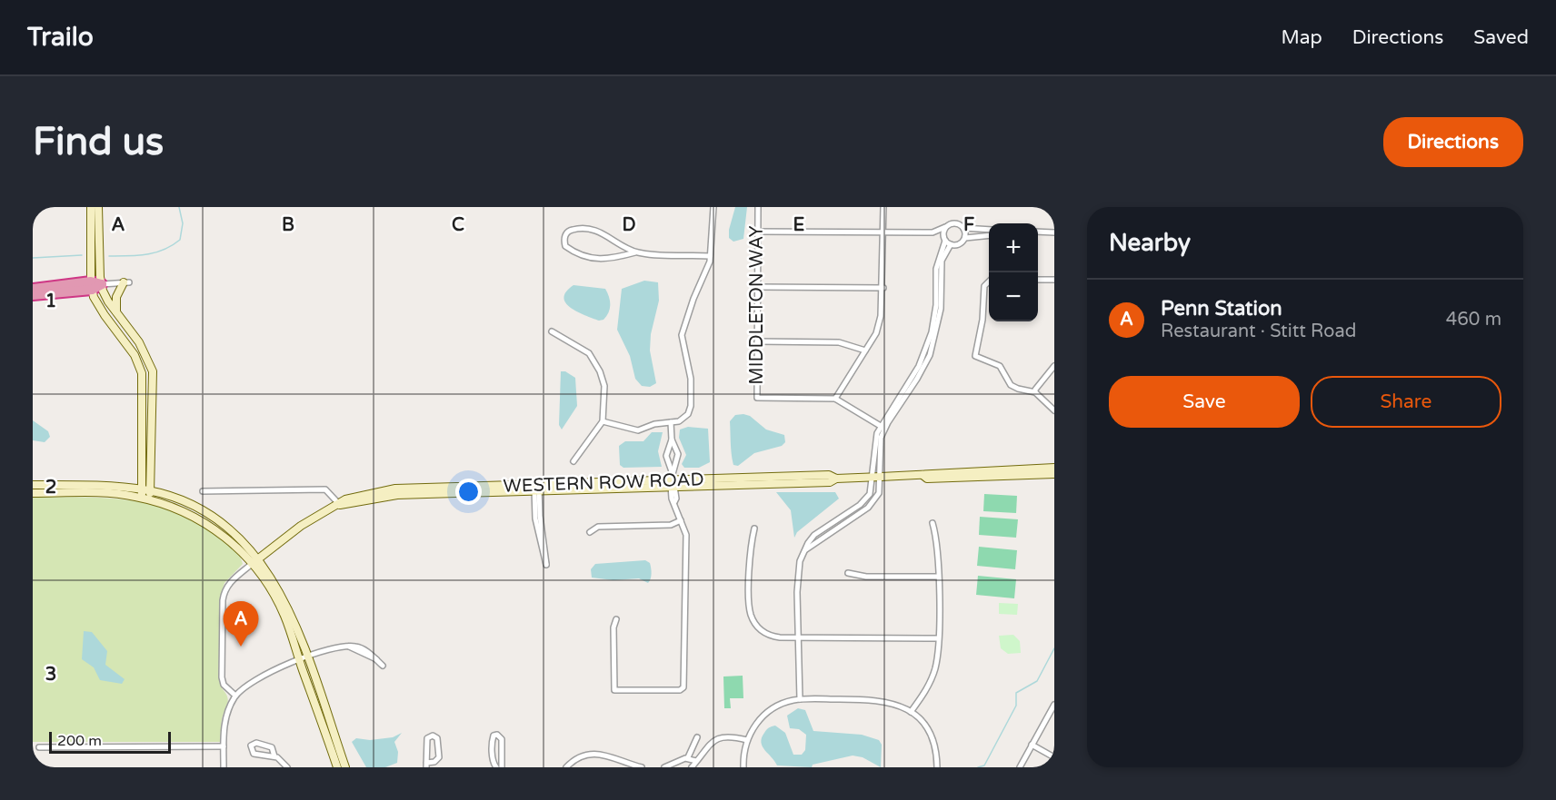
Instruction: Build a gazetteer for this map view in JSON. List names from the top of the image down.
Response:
{
  "streets": {
    "main road": ["WESTERN ROW ROAD"],
    "street": ["MIDDLETON WAY"]
  },
  "scale_bar": "200 m",
  "page": {
    "header": "Trailo",
    "nav": ["Map", "Directions", "Saved"],
    "buttons": [
      "Directions",
      ["Save", "Share"]
    ],
    "title": "Find us",
    "heading": "Nearby",
    "map_buttons": ["+", "−"],
    "list": [
      {
        "mark": "A",
        "name": "Penn Station",
        "note": "Restaurant · Stitt Road",
        "value": "460 m"
      }
    ],
    "pins": "A",
    "scale": "200 m"
  },
  "grid": {
    "columns": [
      "A",
      "B",
      "C",
      "D",
      "E",
      "F"
    ],
    "rows": ["1", "2", "3"]
  }
}
